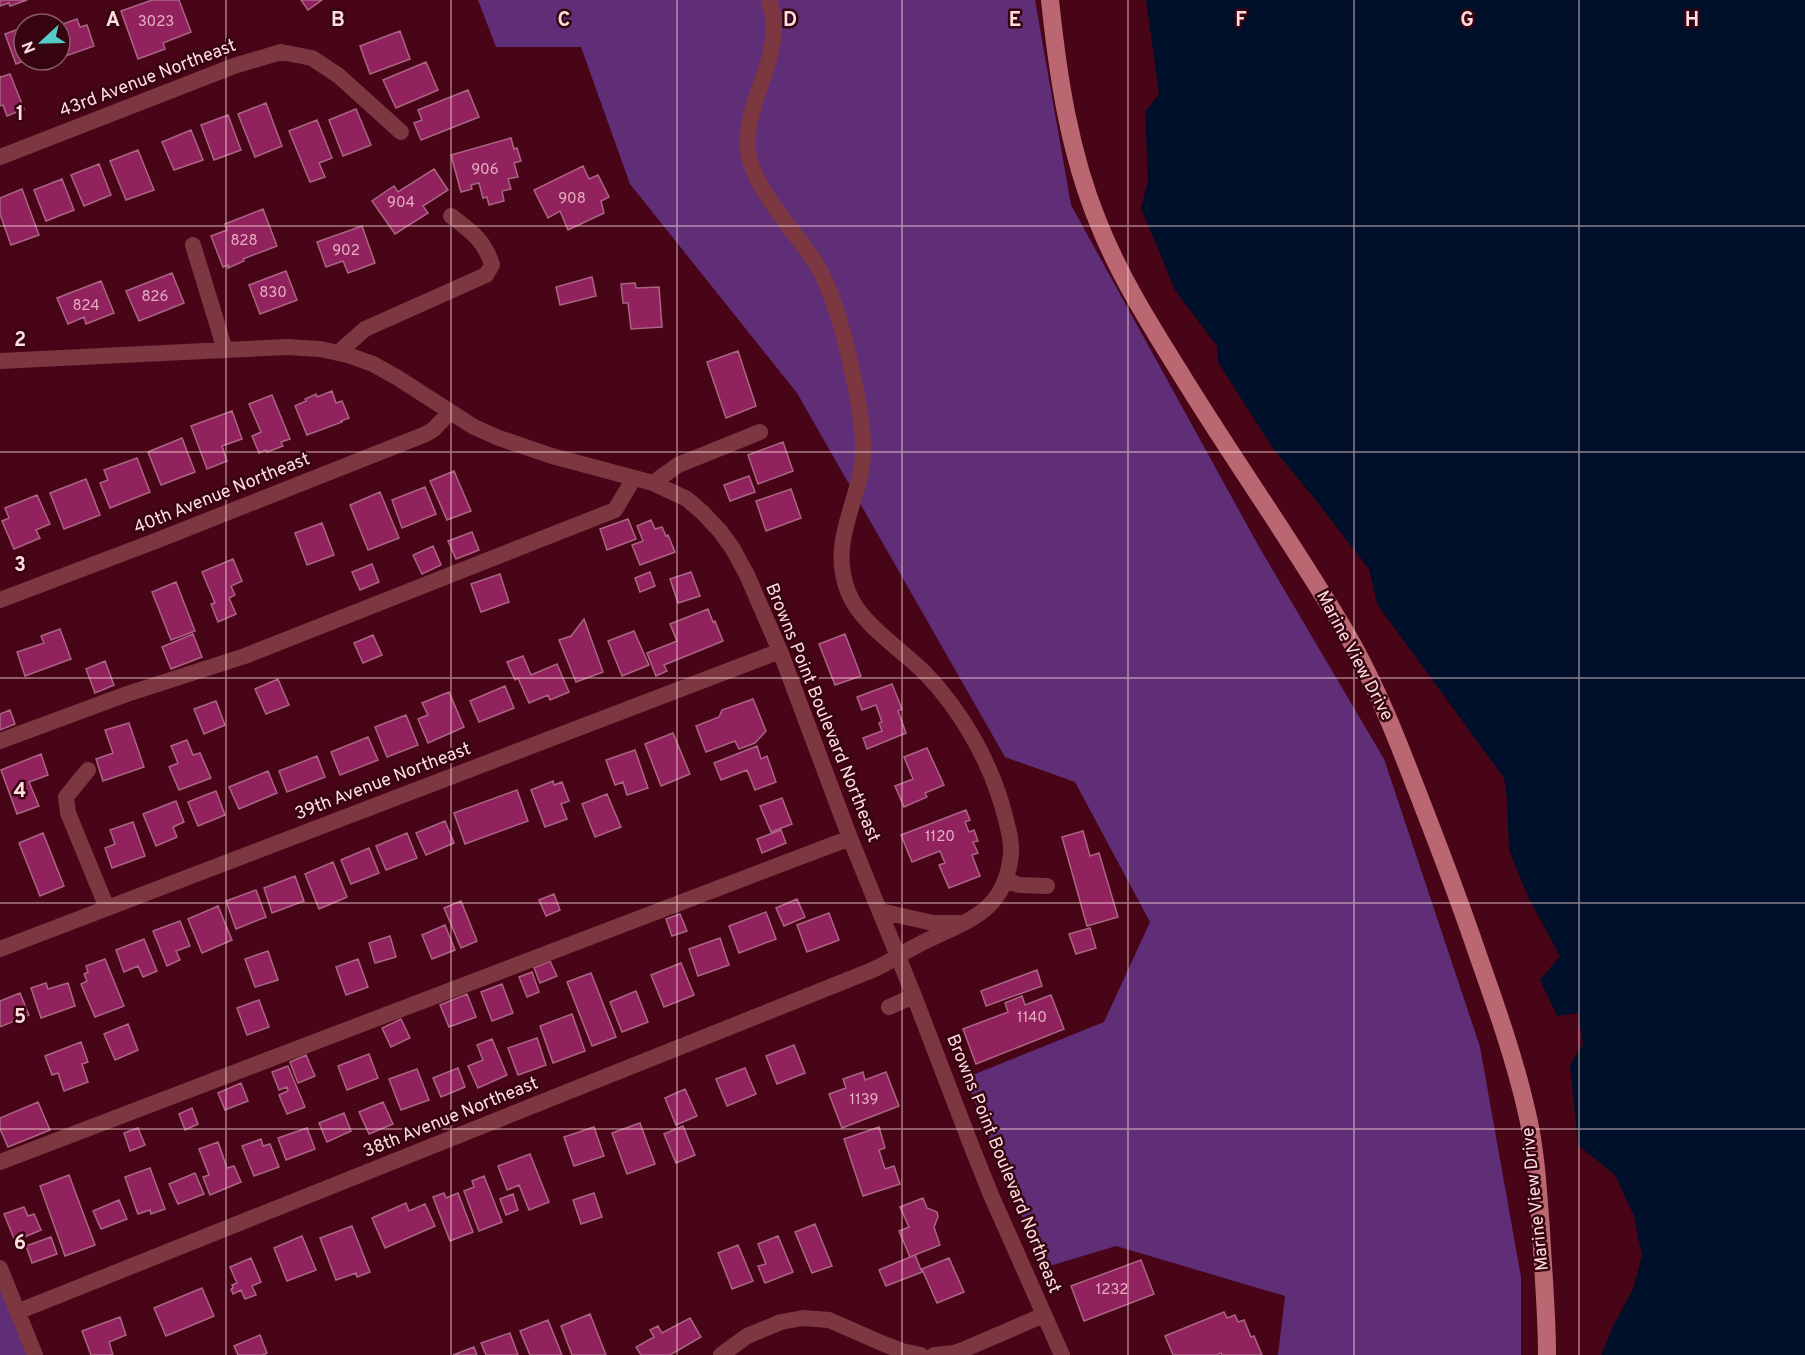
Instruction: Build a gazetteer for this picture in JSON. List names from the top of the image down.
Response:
{
  "streets": {
    "main road": ["Marine View Drive"],
    "street": [
      "43rd Avenue Northeast",
      "40th Avenue Northeast",
      "Browns Point Boulevard Northeast",
      "39th Avenue Northeast",
      "38th Avenue Northeast"
    ]
  },
  "crossings": [
    ["40th Avenue Northeast", "Browns Point Boulevard Northeast"],
    ["Browns Point Boulevard Northeast", "39th Avenue Northeast"],
    ["Browns Point Boulevard Northeast", "38th Avenue Northeast"]
  ],
  "house_numbers": [
    "3023",
    "906",
    "908",
    "904",
    "828",
    "902",
    "830",
    "826",
    "824",
    "1120",
    "1140",
    "1139",
    "1232"
  ],
  "north": "left",
  "grid": {
    "columns": [
      "A",
      "B",
      "C",
      "D",
      "E",
      "F",
      "G",
      "H"
    ],
    "rows": [
      "1",
      "2",
      "3",
      "4",
      "5",
      "6"
    ]
  }
}
